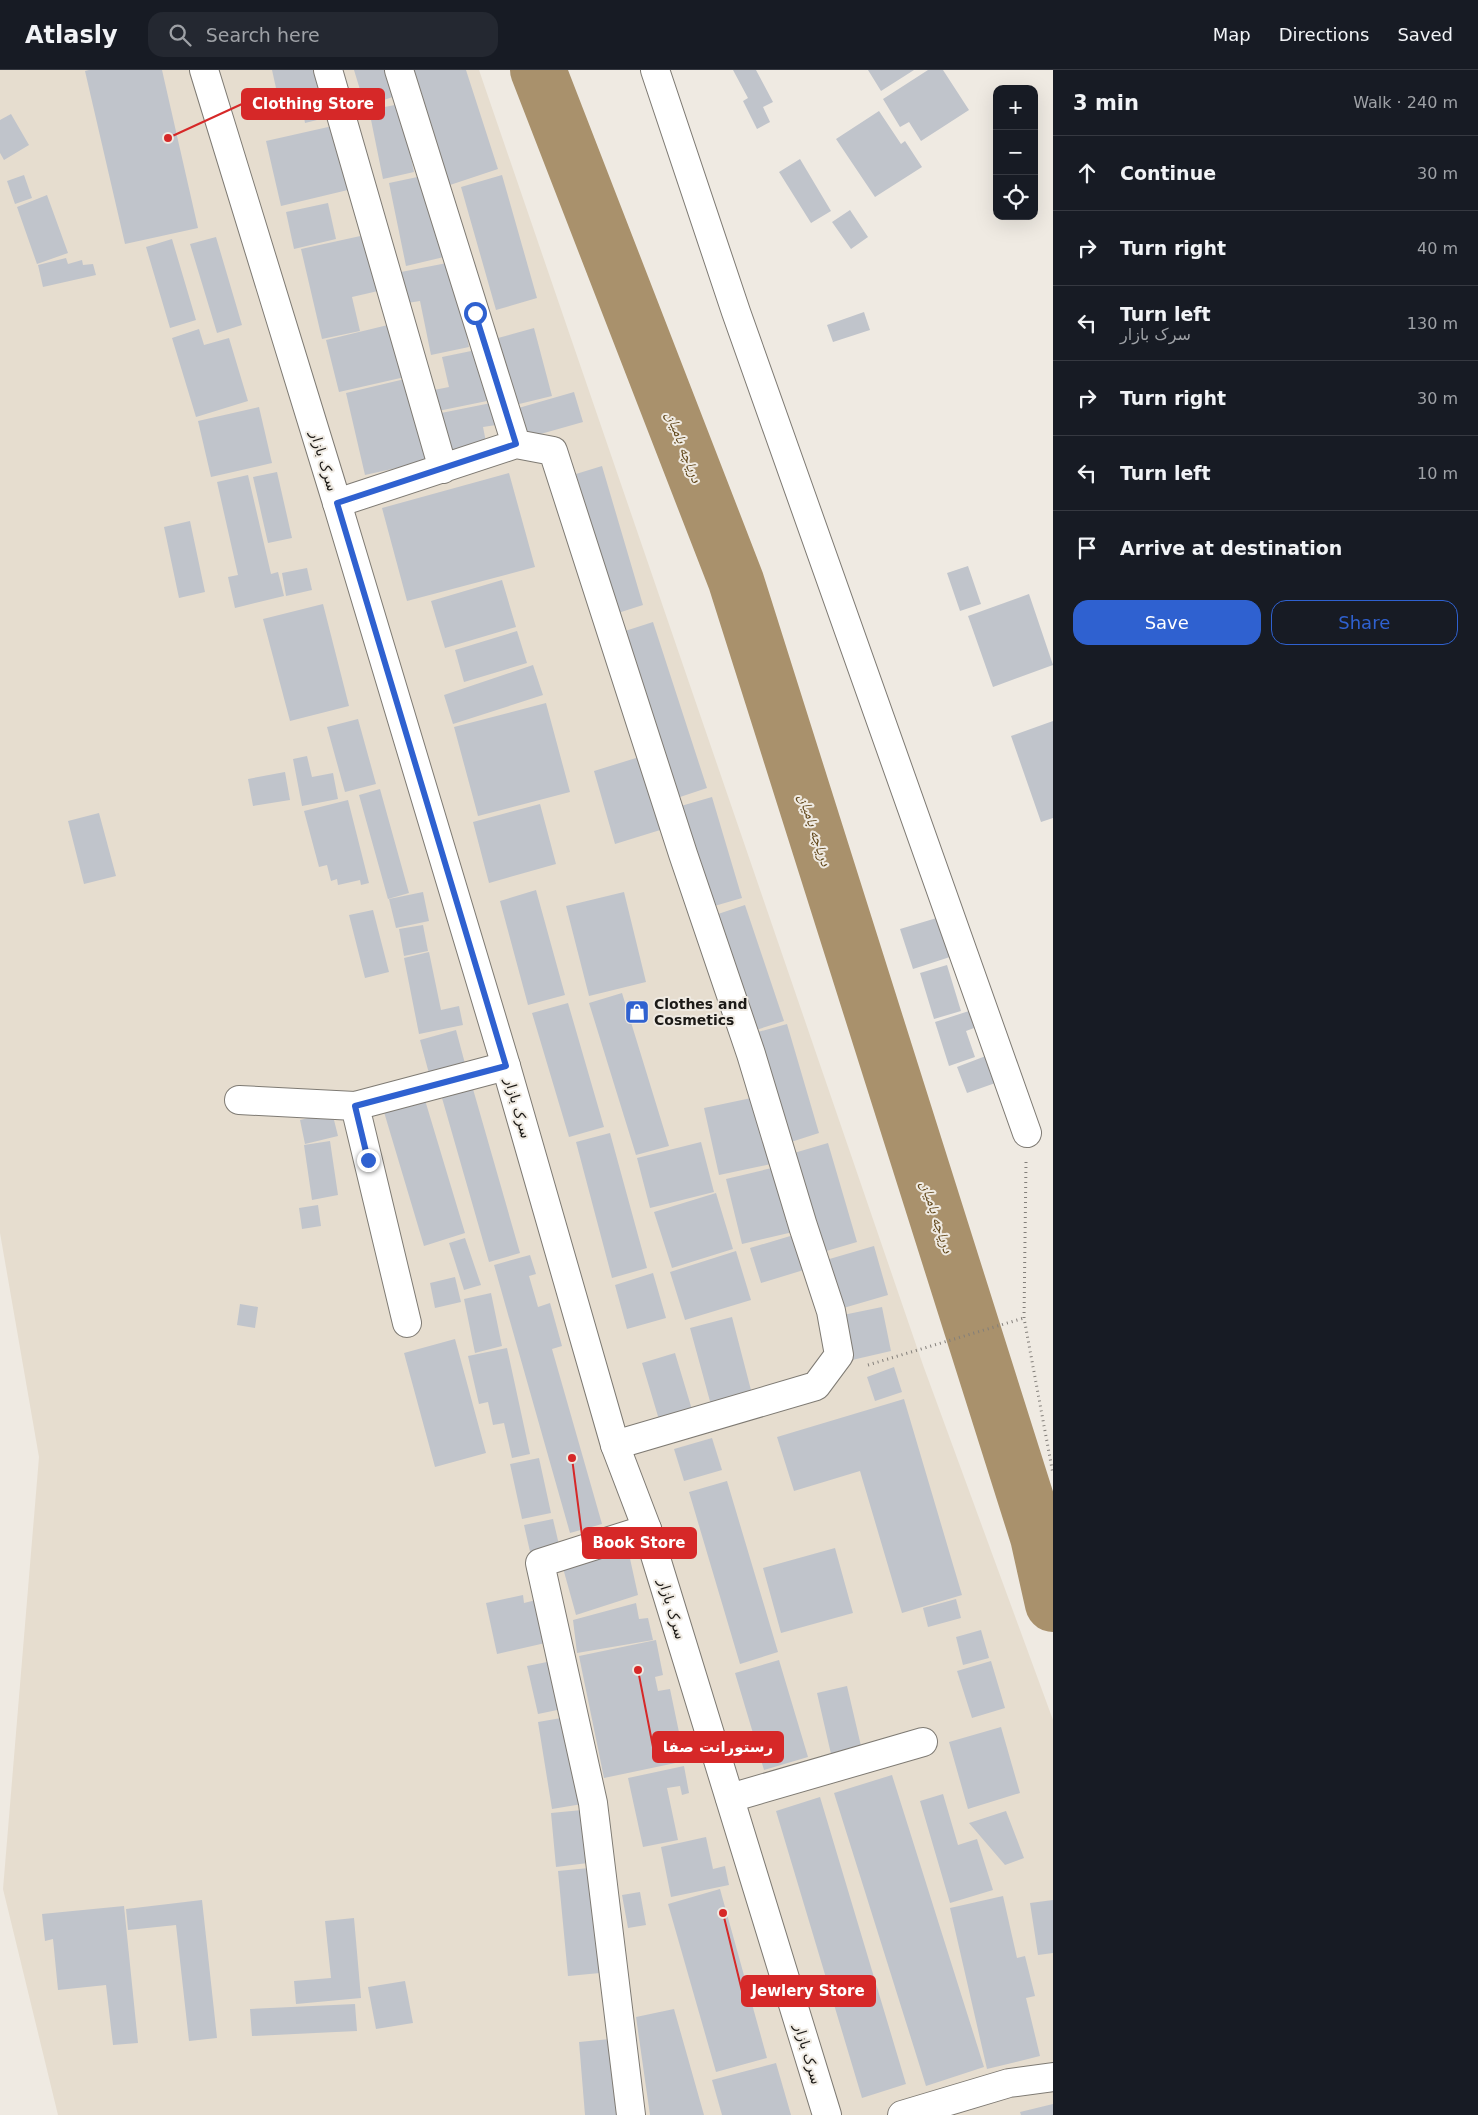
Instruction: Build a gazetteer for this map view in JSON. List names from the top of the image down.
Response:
{
  "streets": {
    "street": ["سرک بازار"]
  },
  "water": ["دریاچه بامیان"],
  "places": {
    "other": [
      "Clothing Store",
      "Book Store",
      "رستورانت صفا",
      "Jewlery Store"
    ],
    "shop": ["Clothes and Cosmetics"]
  },
  "page": {
    "header": "Atlasly",
    "search": "Search here",
    "nav": ["Map", "Directions", "Saved"],
    "heading": ["3 min", "Walk · 240 m"],
    "map_buttons": ["+", "−"],
    "list": [
      ["Continue", "30 m"],
      ["Turn right", "40 m"],
      ["Turn left", "سرک بازار", "130 m"],
      ["Turn right", "30 m"],
      ["Turn left", "10 m"],
      "Arrive at destination"
    ],
    "buttons": ["Save", "Share"]
  }
}
